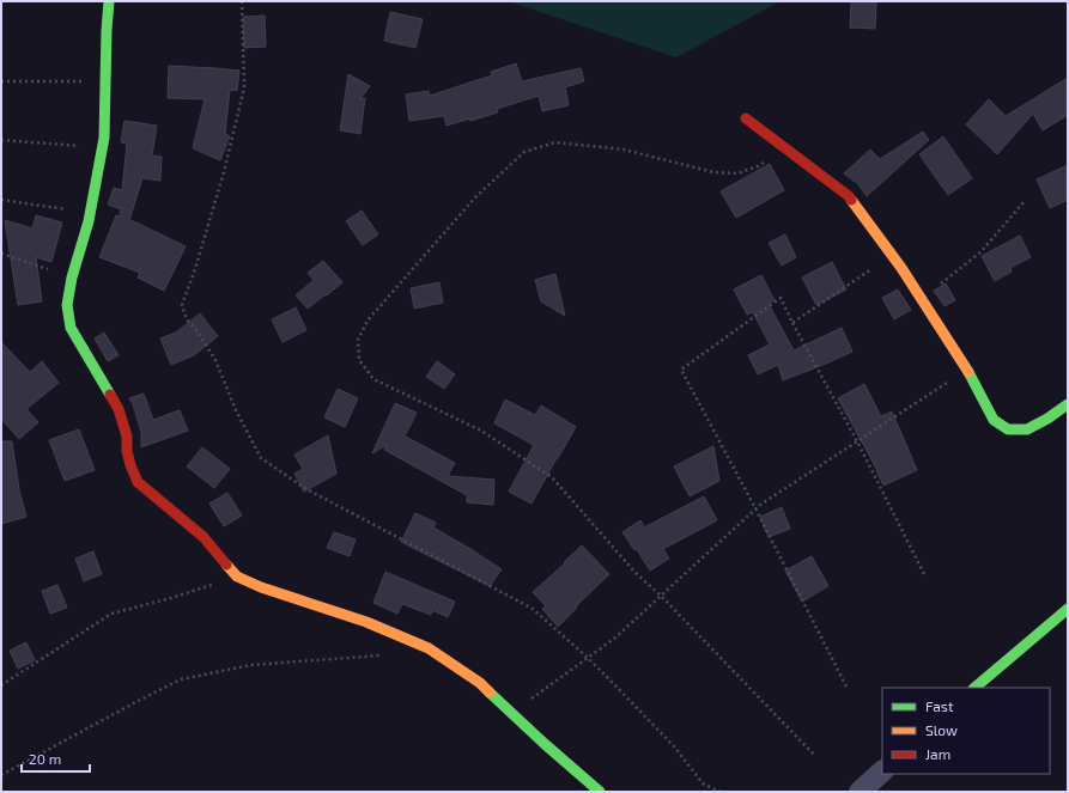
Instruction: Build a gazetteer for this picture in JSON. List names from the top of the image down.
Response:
{
  "legend": ["Fast", "Slow", "Jam"],
  "scale_bar": "20 m"
}
